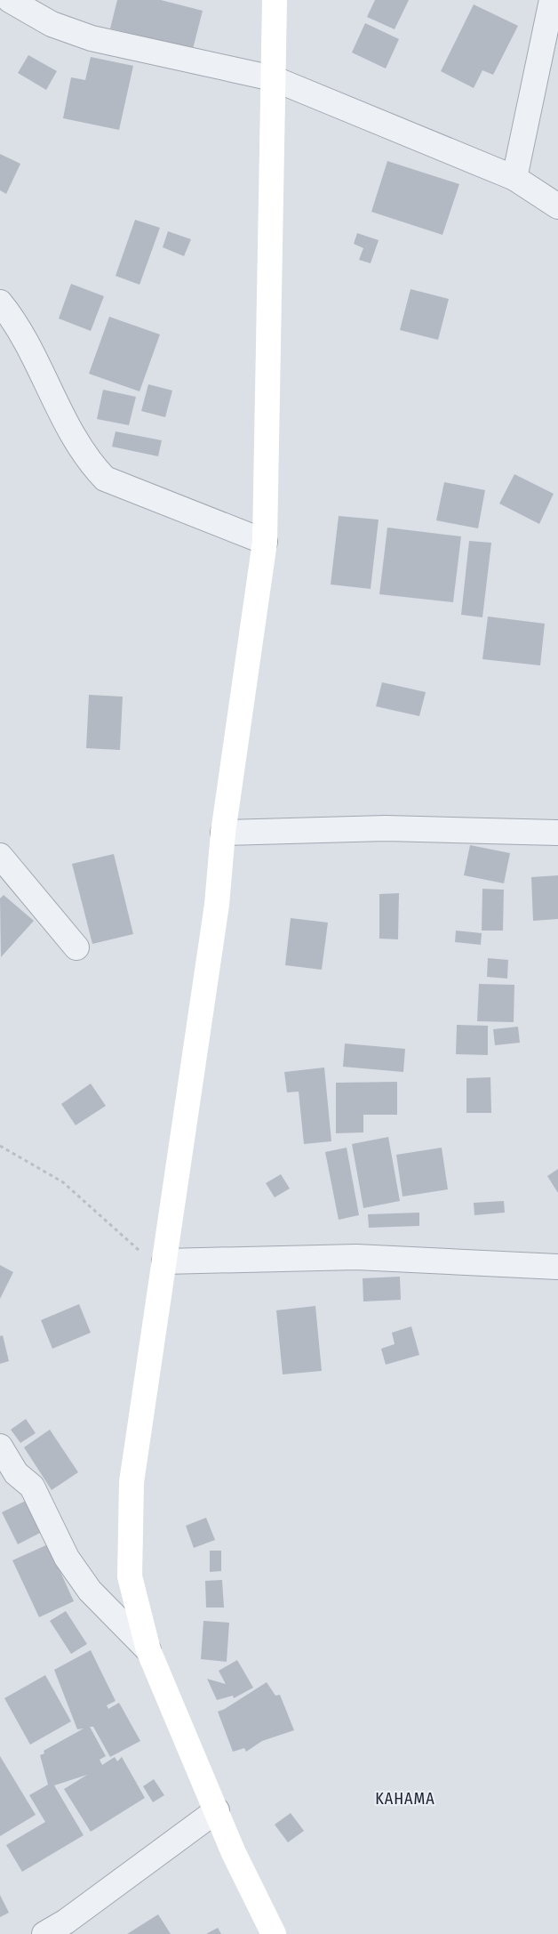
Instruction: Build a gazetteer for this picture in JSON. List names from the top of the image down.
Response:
{
  "districts": ["KAHAMA"]
}
